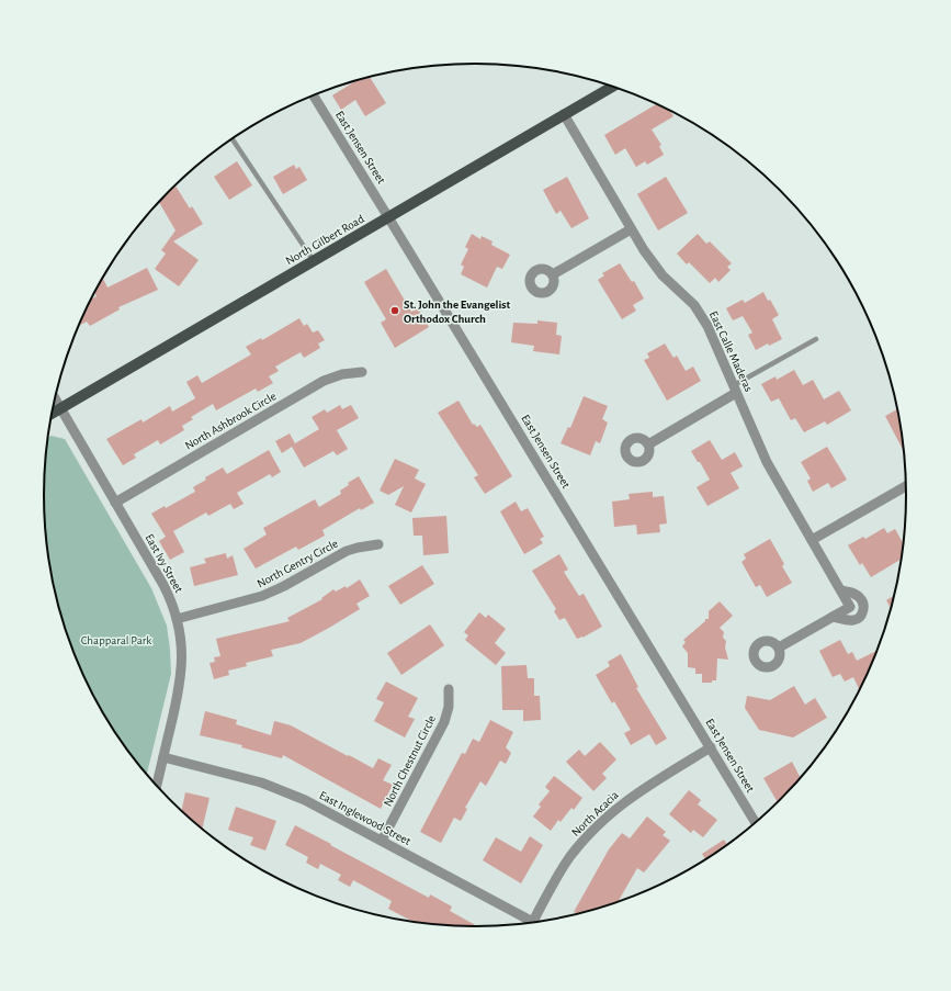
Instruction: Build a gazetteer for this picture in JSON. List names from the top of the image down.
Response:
{
  "streets": {
    "main road": ["North Gilbert Road"],
    "street": [
      "East Jensen Street",
      "East Calle Maderas",
      "North Ashbrook Circle",
      "East Ivy Street",
      "North Gentry Circle",
      "North Chestnut Circle",
      "North Acacia",
      "East Inglewood Street"
    ]
  },
  "crossings": [
    ["East Jensen Street", "North Gilbert Road"],
    ["East Jensen Street", "North Acacia"],
    ["North Gilbert Road", "East Calle Maderas"],
    ["North Gilbert Road", "East Ivy Street"],
    ["North Ashbrook Circle", "East Ivy Street"],
    ["East Ivy Street", "North Gentry Circle"],
    ["East Ivy Street", "East Inglewood Street"],
    ["North Chestnut Circle", "East Inglewood Street"]
  ],
  "parks": ["Chapparal Park"],
  "places": ["St. John the Evangelist Orthodox Church"]
}
